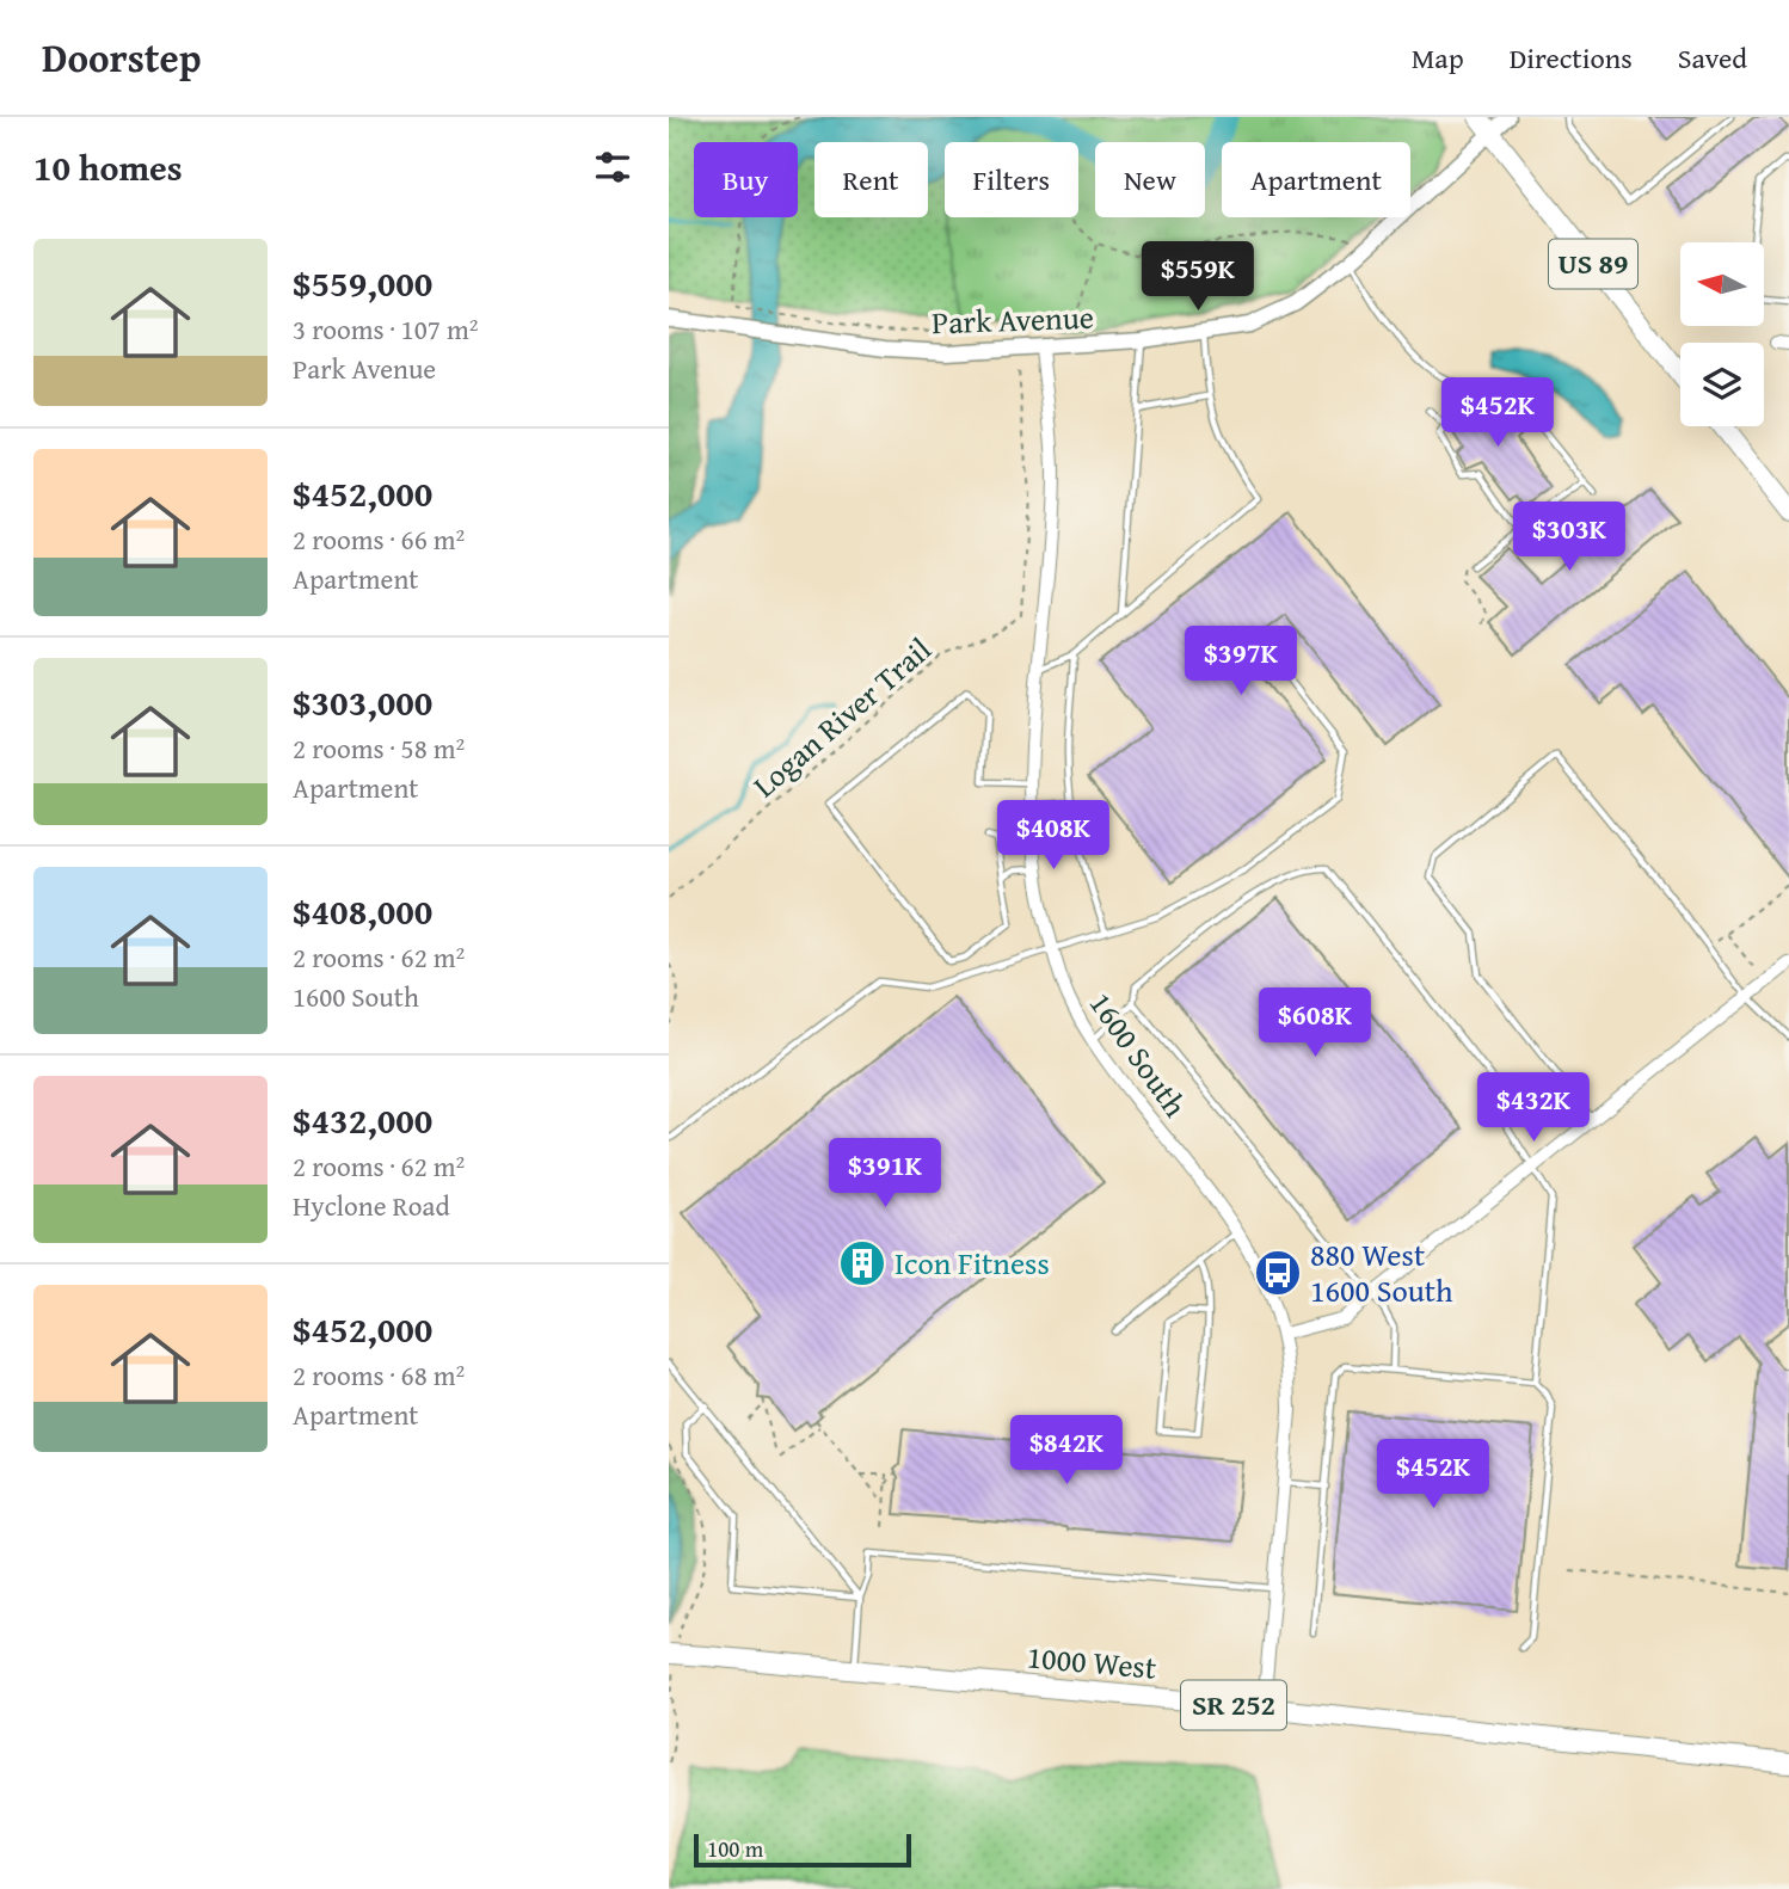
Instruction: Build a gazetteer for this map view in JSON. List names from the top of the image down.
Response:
{
  "streets": {
    "main road": ["US 89", "1000 West", "SR 252"],
    "street": ["Park Avenue", "1600 South"],
    "path": ["Logan River Trail"]
  },
  "crossings": [
    ["US 89", "Park Avenue"],
    ["Park Avenue", "1600 South"],
    ["1600 South", "1000 West"]
  ],
  "places": {
    "building": ["Icon Fitness"],
    "bus stop": ["880 West 1600 South"]
  },
  "scale_bar": "100 m",
  "north": "left",
  "page": {
    "header": "Doorstep",
    "nav": ["Map", "Directions", "Saved"],
    "heading": "10 homes",
    "chip": [
      "Buy",
      "Rent",
      "Filters",
      "New",
      "Apartment"
    ],
    "list": [
      {
        "name": "$559,000",
        "note": "3 rooms · 107 m² · Park Avenue"
      },
      {
        "name": "$452,000",
        "note": "2 rooms · 66 m² · Apartment"
      },
      {
        "name": "$303,000",
        "note": "2 rooms · 58 m² · Apartment"
      },
      {
        "name": "$408,000",
        "note": "2 rooms · 62 m² · 1600 South"
      },
      {
        "name": "$432,000",
        "note": "2 rooms · 62 m² · Hyclone Road"
      },
      {
        "name": "$452,000",
        "note": "2 rooms · 68 m² · Apartment"
      }
    ],
    "price": [
      "$559K",
      "$452K",
      "$303K",
      "$397K",
      "$408K",
      "$608K",
      "$432K",
      "$391K",
      "$842K",
      "$452K"
    ],
    "scale": "100 m"
  }
}
